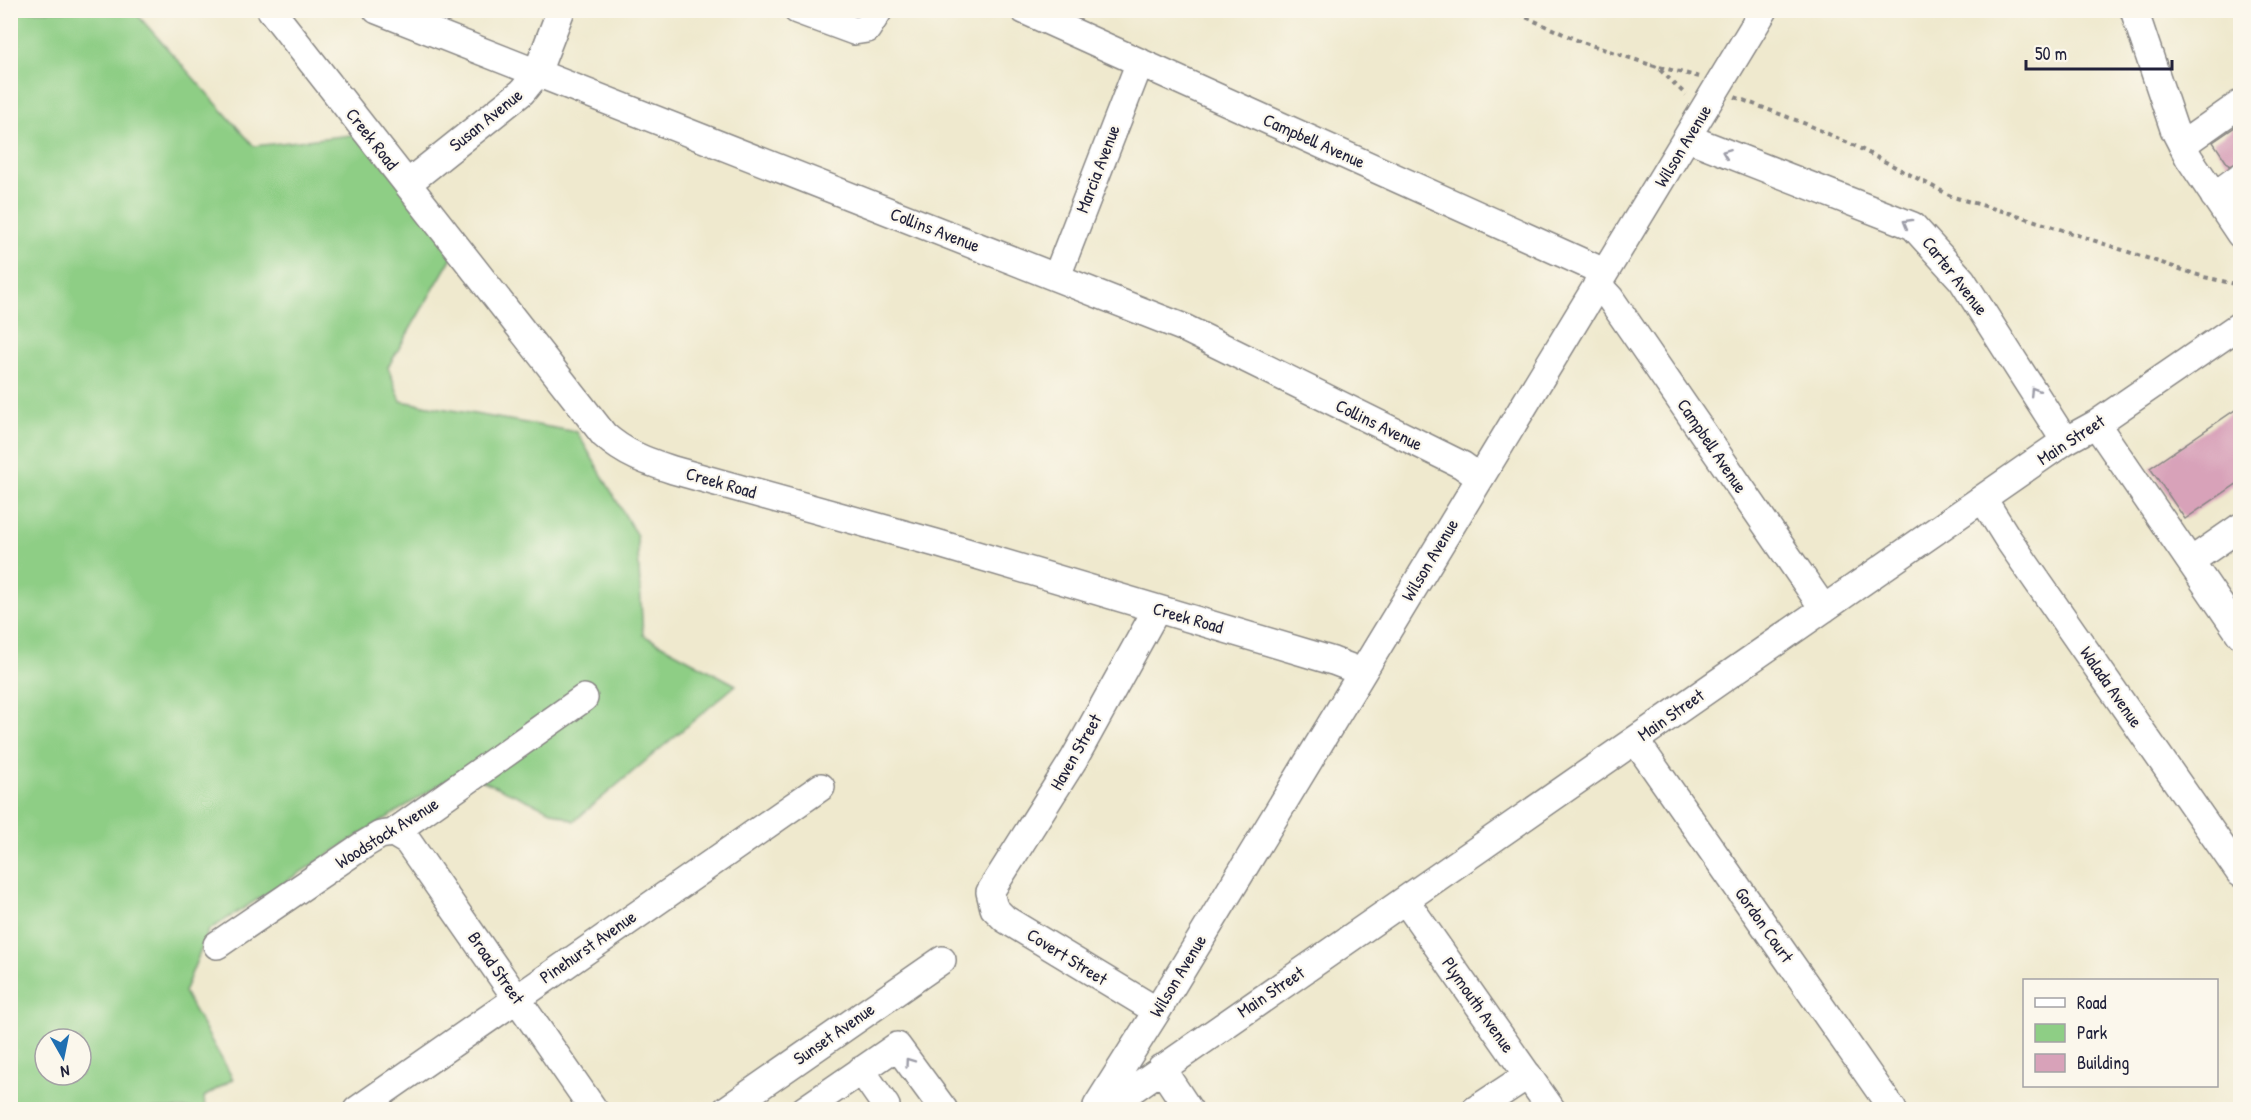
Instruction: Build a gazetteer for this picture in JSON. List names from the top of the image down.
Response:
{
  "streets": {
    "street": [
      "Susan Avenue",
      "Creek Road",
      "Campbell Avenue",
      "Wilson Avenue",
      "Marcia Avenue",
      "Collins Avenue",
      "Carter Avenue",
      "Main Street",
      "Walada Avenue",
      "Haven Street",
      "Woodstock Avenue",
      "Gordon Court",
      "Pinehurst Avenue",
      "Covert Street",
      "Broad Street",
      "Plymouth Avenue",
      "Sunset Avenue"
    ]
  },
  "crossings": [
    ["Susan Avenue", "Creek Road"],
    ["Susan Avenue", "Collins Avenue"],
    ["Creek Road", "Wilson Avenue"],
    ["Creek Road", "Haven Street"],
    ["Campbell Avenue", "Wilson Avenue"],
    ["Campbell Avenue", "Marcia Avenue"],
    ["Campbell Avenue", "Main Street"],
    ["Wilson Avenue", "Collins Avenue"],
    ["Wilson Avenue", "Carter Avenue"],
    ["Wilson Avenue", "Covert Street"],
    ["Marcia Avenue", "Collins Avenue"],
    ["Carter Avenue", "Main Street"],
    ["Main Street", "Walada Avenue"],
    ["Main Street", "Gordon Court"],
    ["Main Street", "Plymouth Avenue"],
    ["Haven Street", "Covert Street"],
    ["Woodstock Avenue", "Broad Street"],
    ["Pinehurst Avenue", "Broad Street"]
  ],
  "one_way": ["Carter Avenue"],
  "legend": ["Road", "Park", "Building"],
  "scale_bar": "50 m",
  "north": "bottom"
}
